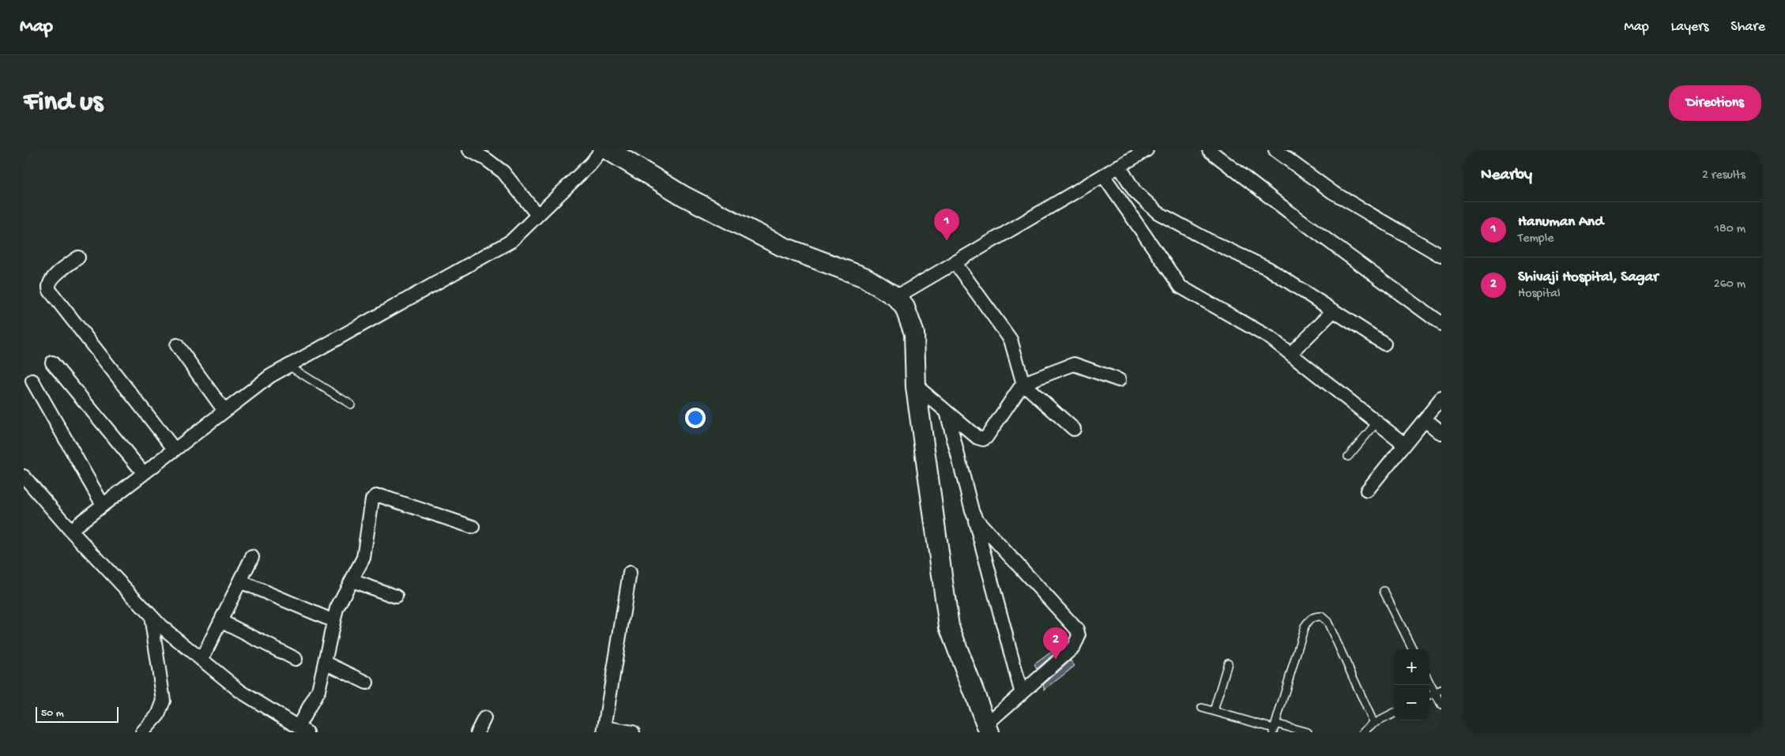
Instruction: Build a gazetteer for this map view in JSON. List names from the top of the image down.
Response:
{
  "scale_bar": "50 m",
  "page": {
    "header": "Map",
    "nav": ["Map", "Layers", "Share"],
    "buttons": "Directions",
    "title": "Find us",
    "heading": ["Nearby", "2 results"],
    "list": [
      {
        "mark": "1",
        "name": "Hanuman And",
        "note": "Temple",
        "value": "180 m"
      },
      {
        "mark": "2",
        "name": "Shivaji Hospital, Sagar",
        "note": "Hospital",
        "value": "260 m"
      }
    ],
    "pins": ["1", "2"],
    "map_buttons": ["+", "−"],
    "scale": "50 m"
  }
}
